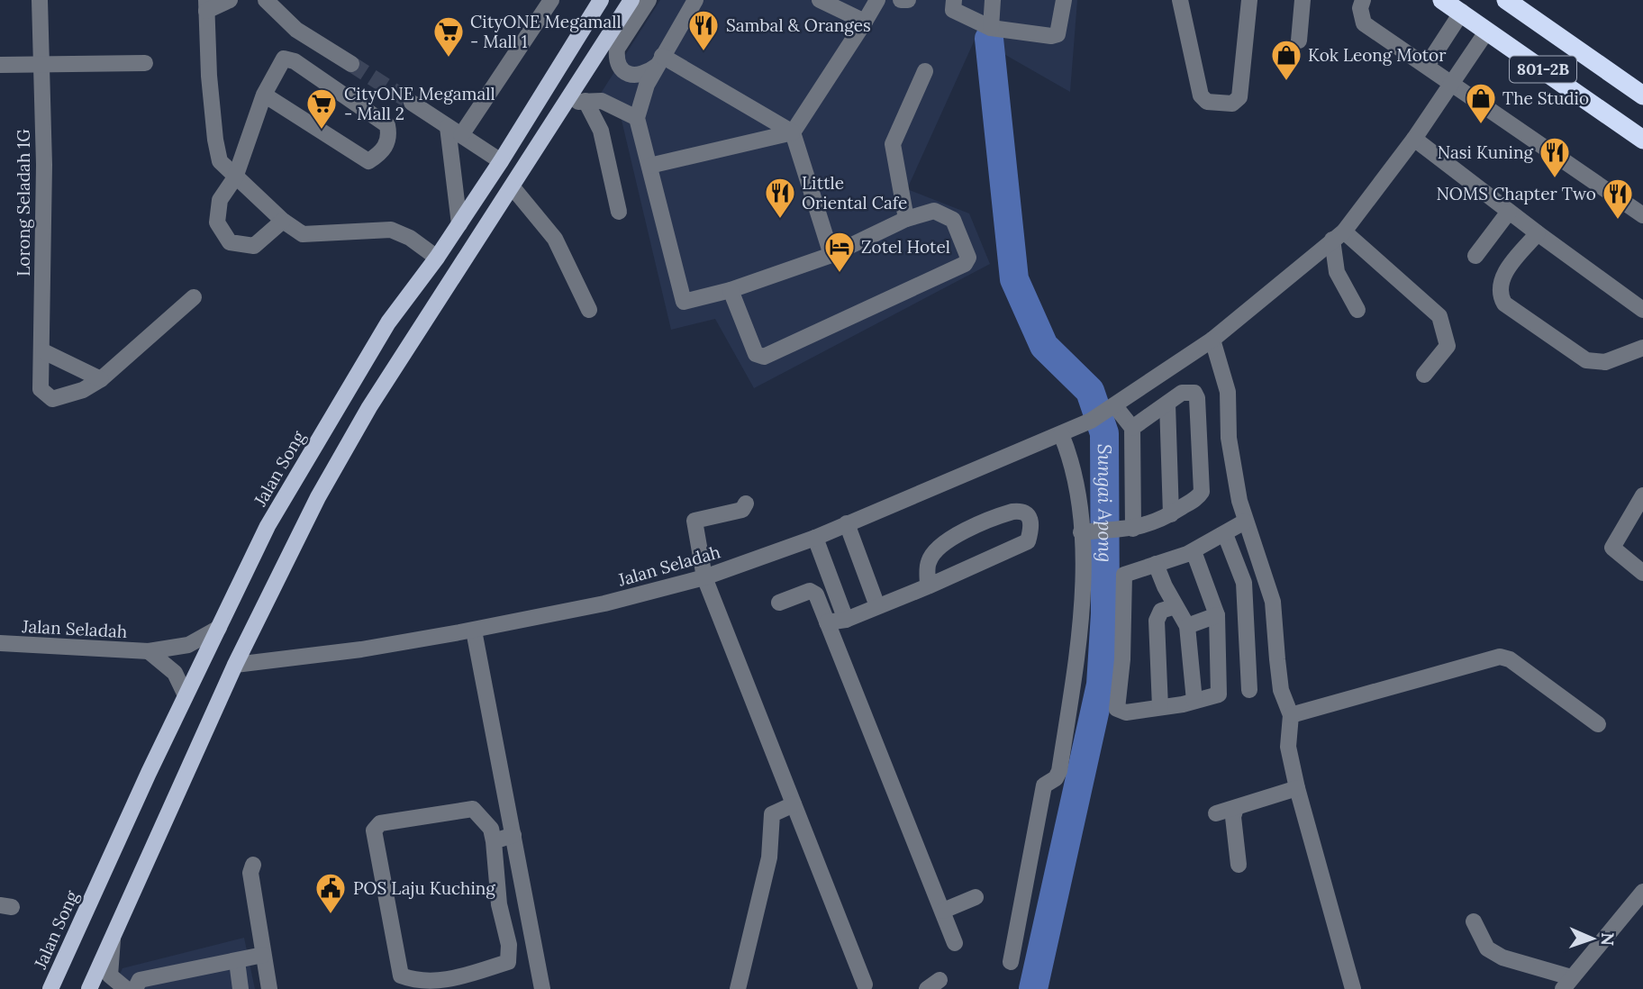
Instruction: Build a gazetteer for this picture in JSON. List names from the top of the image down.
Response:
{
  "streets": {
    "highway": ["801-2B"],
    "main road": ["Jalan Song"],
    "street": ["Lorong Seladah 1G", "Jalan Seladah"]
  },
  "crossings": [
    ["801-2B", "Jalan Seladah"],
    ["Jalan Song", "Jalan Seladah"]
  ],
  "water": ["Sungai Apong"],
  "places": {
    "restaurant": [
      "Sambal & Oranges",
      "Nasi Kuning",
      "Little Oriental Cafe",
      "NOMS Chapter Two"
    ],
    "supermarket": ["CityONE Megamall - Mall 1", "CityONE Megamall - Mall 2"],
    "shop": ["Kok Leong Motor", "The Studio"],
    "hotel": ["Zotel Hotel"],
    "public building": ["POS Laju Kuching"]
  },
  "north": "right"
}
